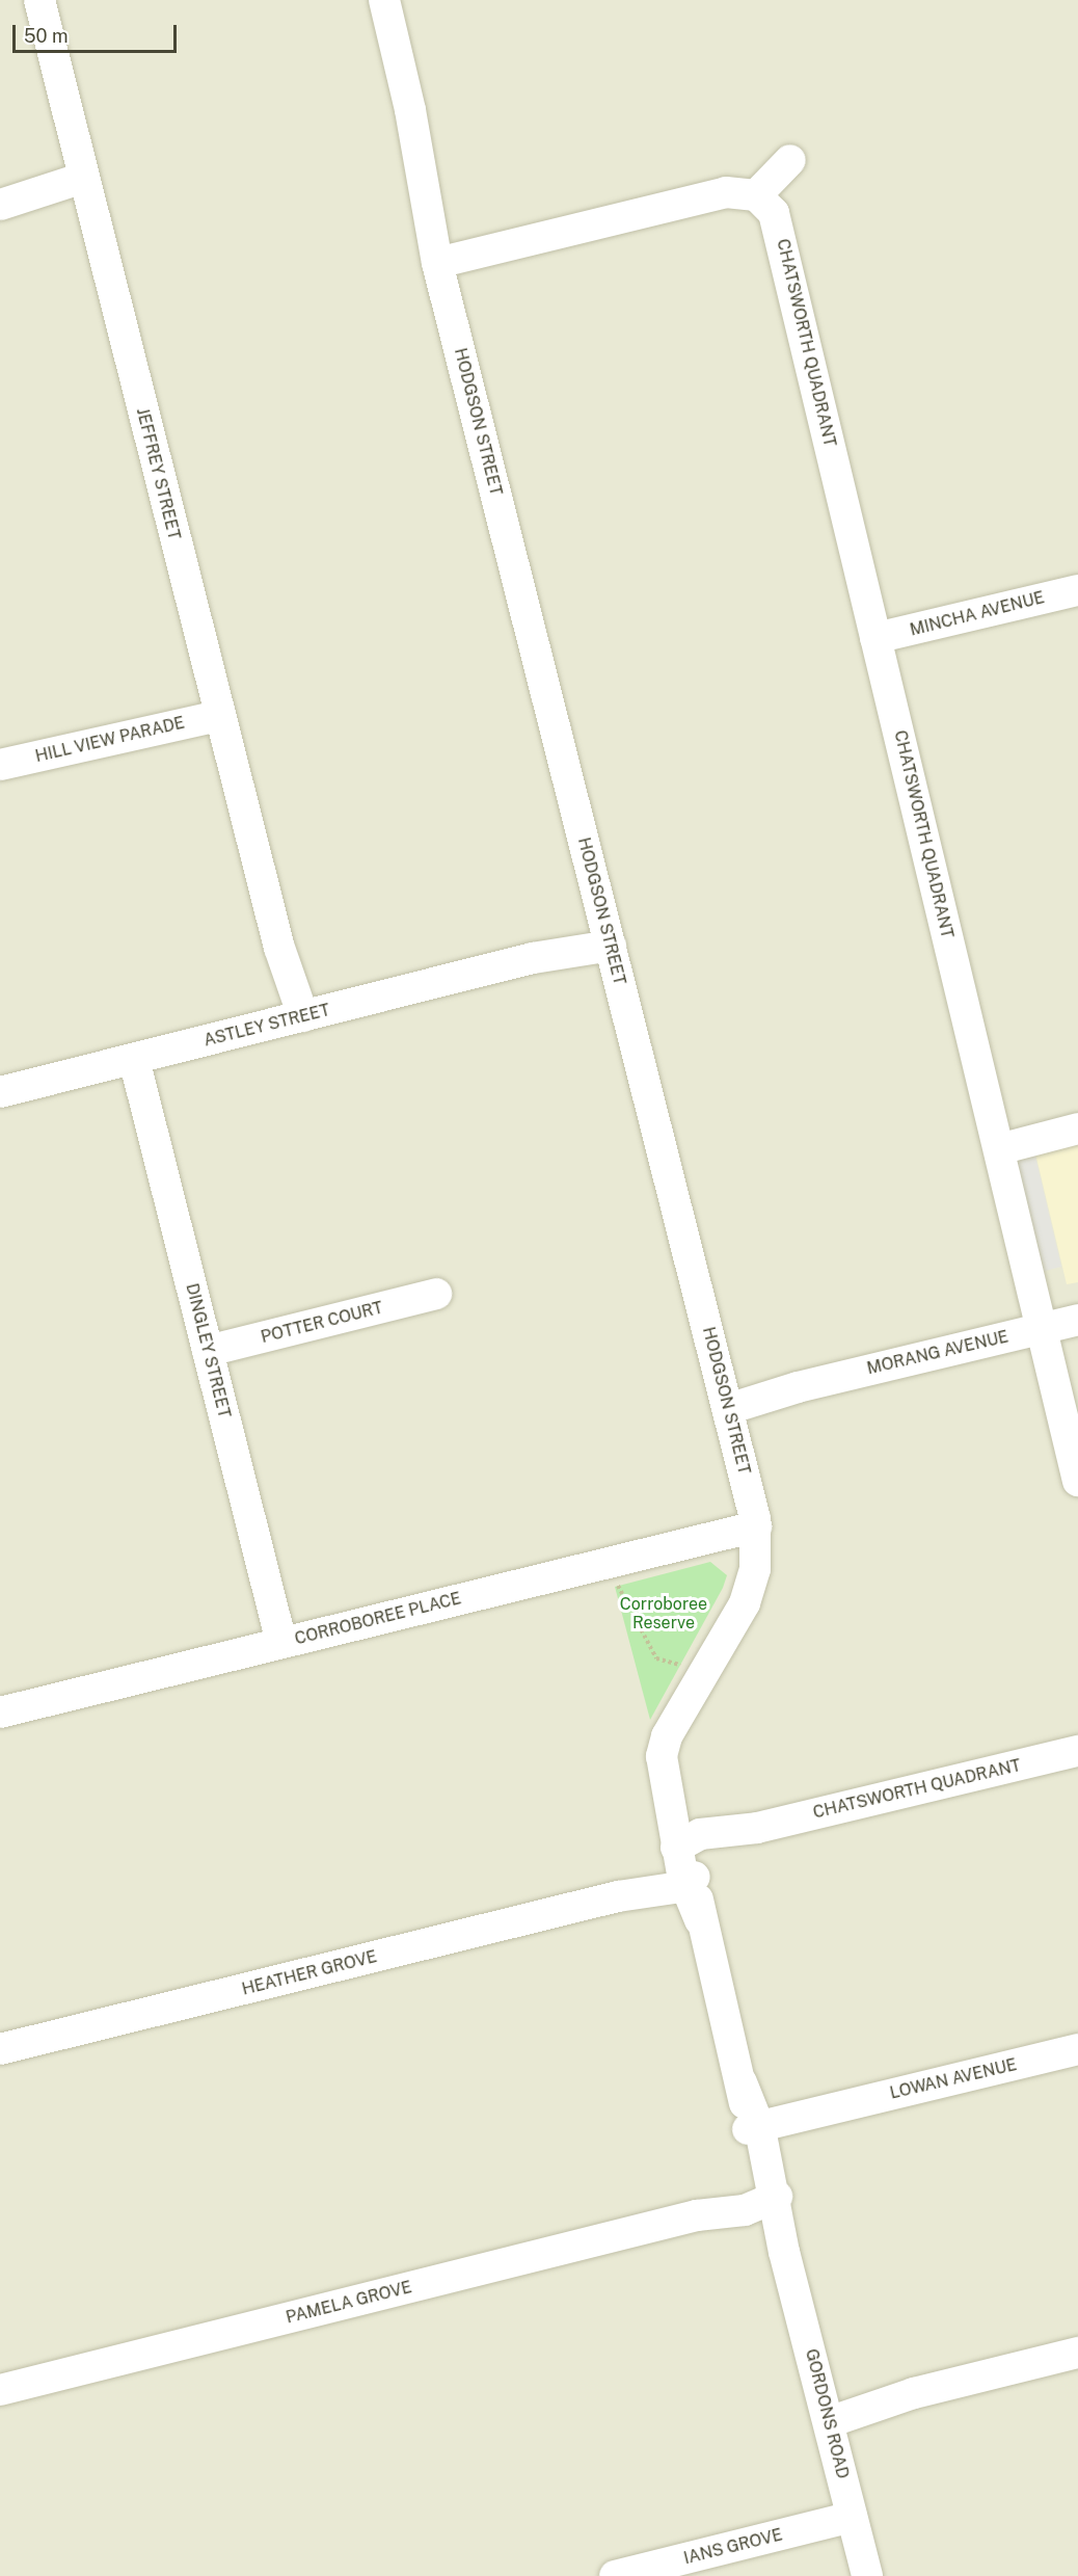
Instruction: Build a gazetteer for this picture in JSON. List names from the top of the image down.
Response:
{
  "streets": {
    "street": [
      "CHATSWORTH QUADRANT",
      "HODGSON STREET",
      "JEFFREY STREET",
      "MINCHA AVENUE",
      "HILL VIEW PARADE",
      "ASTLEY STREET",
      "POTTER COURT",
      "DINGLEY STREET",
      "MORANG AVENUE",
      "CORROBOREE PLACE",
      "HEATHER GROVE",
      "LOWAN AVENUE",
      "PAMELA GROVE",
      "GORDONS ROAD",
      "IANS GROVE"
    ]
  },
  "crossings": [
    ["CHATSWORTH QUADRANT", "HODGSON STREET"],
    ["CHATSWORTH QUADRANT", "MINCHA AVENUE"],
    ["CHATSWORTH QUADRANT", "MORANG AVENUE"],
    ["CHATSWORTH QUADRANT", "HEATHER GROVE"],
    ["CHATSWORTH QUADRANT", "GORDONS ROAD"],
    ["HODGSON STREET", "ASTLEY STREET"],
    ["HODGSON STREET", "MORANG AVENUE"],
    ["HODGSON STREET", "CORROBOREE PLACE"],
    ["HODGSON STREET", "HEATHER GROVE"],
    ["HODGSON STREET", "GORDONS ROAD"],
    ["JEFFREY STREET", "HILL VIEW PARADE"],
    ["JEFFREY STREET", "ASTLEY STREET"],
    ["ASTLEY STREET", "DINGLEY STREET"],
    ["POTTER COURT", "DINGLEY STREET"],
    ["DINGLEY STREET", "CORROBOREE PLACE"],
    ["HEATHER GROVE", "GORDONS ROAD"],
    ["LOWAN AVENUE", "GORDONS ROAD"],
    ["PAMELA GROVE", "GORDONS ROAD"],
    ["GORDONS ROAD", "IANS GROVE"]
  ],
  "parks": ["Corroboree Reserve"],
  "scale_bar": "50 m"
}
